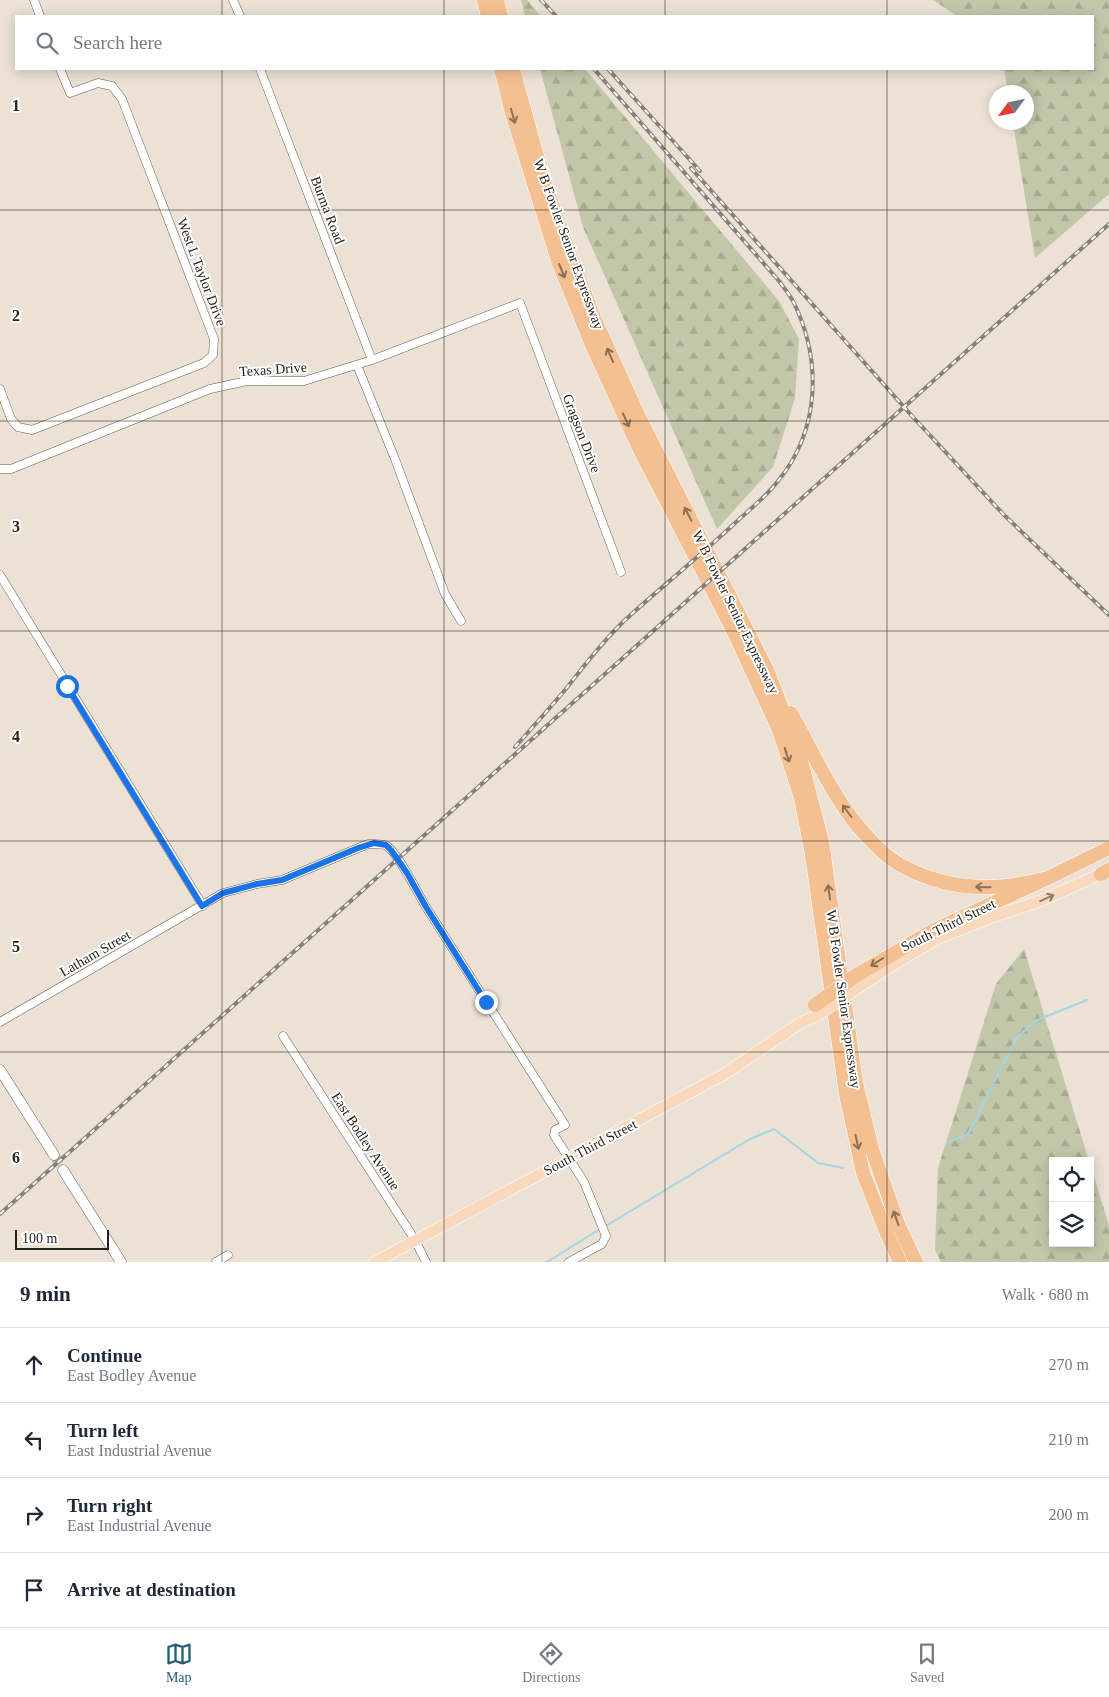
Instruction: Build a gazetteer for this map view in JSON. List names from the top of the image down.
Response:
{
  "streets": {
    "highway": ["W B Fowler Senior Expressway", "South Third Street"],
    "street": [
      "Burma Road",
      "West L Taylor Drive",
      "Texas Drive",
      "Gragson Drive",
      "Latham Street",
      "East Bodley Avenue"
    ]
  },
  "crossings": [
    ["Burma Road", "Texas Drive"],
    ["Texas Drive", "Gragson Drive"],
    ["South Third Street", "East Bodley Avenue"]
  ],
  "scale_bar": "100 m",
  "north": "bottom left",
  "page": {
    "search": "Search here",
    "scale": "100 m",
    "heading": ["9 min", "Walk · 680 m"],
    "list": [
      ["Continue", "East Bodley Avenue", "270 m"],
      ["Turn left", "East Industrial Avenue", "210 m"],
      ["Turn right", "East Industrial Avenue", "200 m"],
      "Arrive at destination"
    ],
    "nav": ["Map", "Directions", "Saved"]
  },
  "grid": {
    "rows": [
      "1",
      "2",
      "3",
      "4",
      "5",
      "6"
    ]
  }
}
